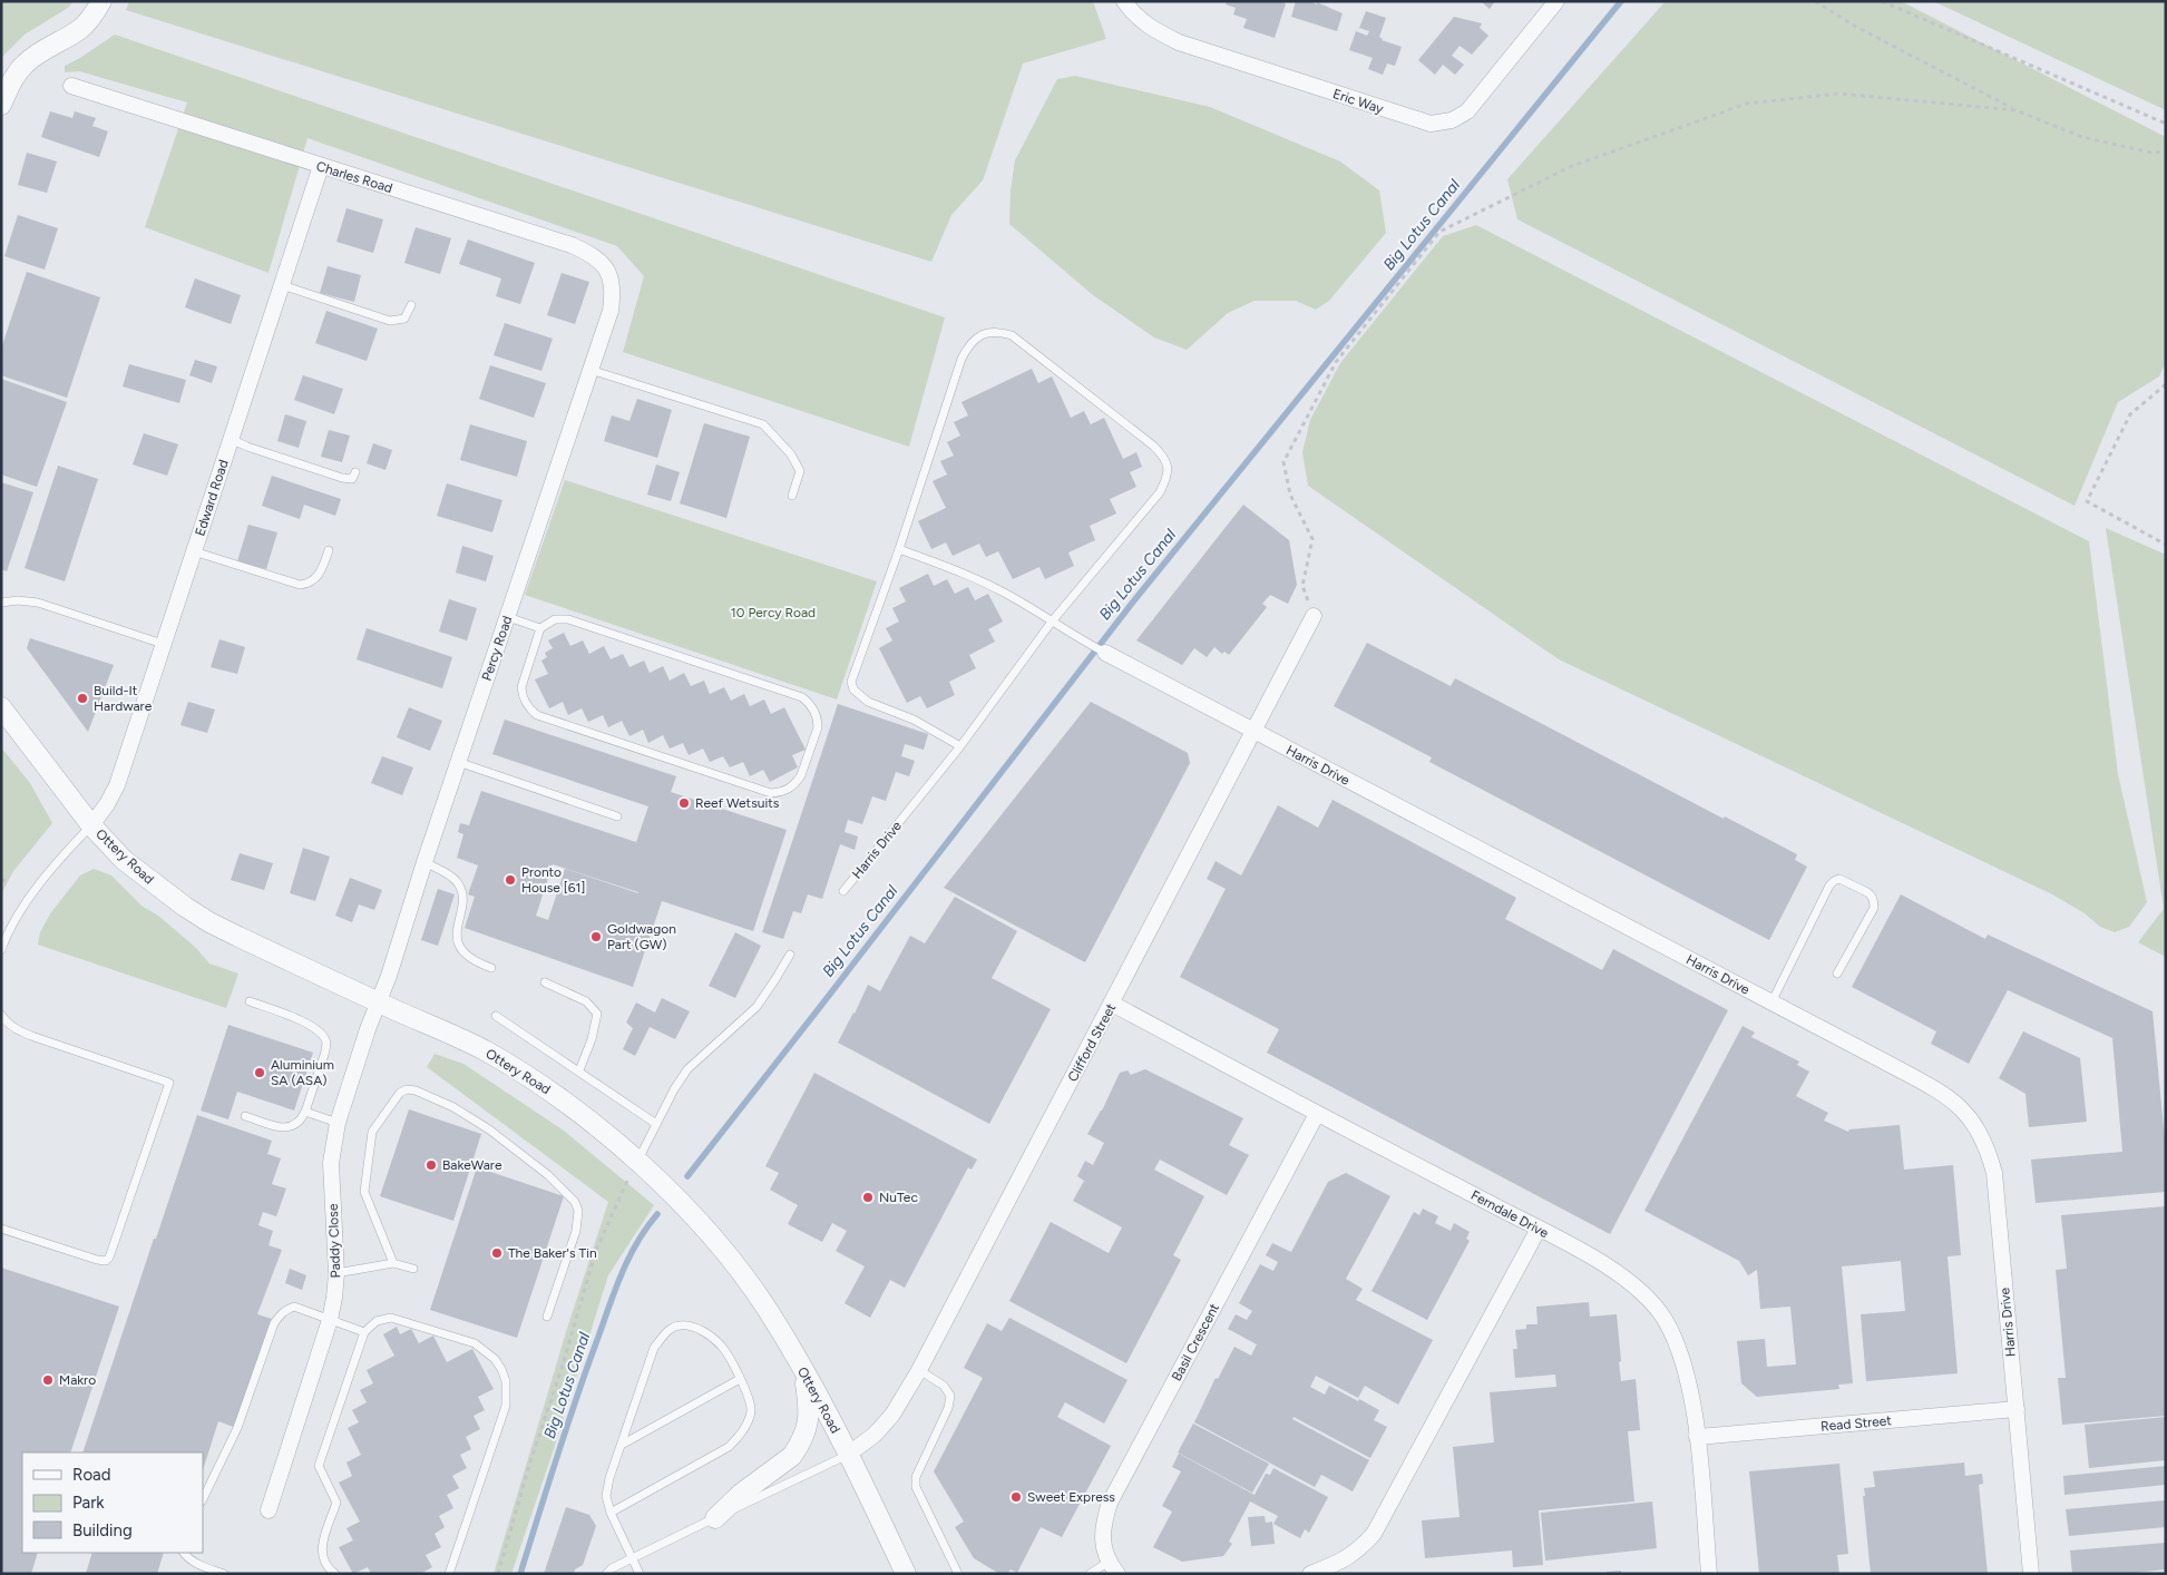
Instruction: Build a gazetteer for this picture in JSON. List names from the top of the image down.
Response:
{
  "streets": {
    "street": [
      "Eric Way",
      "Charles Road",
      "Edward Road",
      "Percy Road",
      "Harris Drive",
      "Ottery Road",
      "Clifford Street",
      "Ferndale Drive",
      "Paddy Close",
      "Basil Crescent",
      "Read Street"
    ]
  },
  "crossings": [
    ["Charles Road", "Edward Road"],
    ["Charles Road", "Percy Road"],
    ["Edward Road", "Ottery Road"],
    ["Percy Road", "Ottery Road"],
    ["Percy Road", "Paddy Close"],
    ["Harris Drive", "Clifford Street"],
    ["Harris Drive", "Read Street"],
    ["Ottery Road", "Clifford Street"],
    ["Ottery Road", "Paddy Close"],
    ["Clifford Street", "Ferndale Drive"],
    ["Ferndale Drive", "Basil Crescent"],
    ["Ferndale Drive", "Read Street"]
  ],
  "water": ["Big Lotus Canal"],
  "parks": ["10 Percy Road"],
  "places": [
    "Build-It Hardware",
    "Reef Wetsuits",
    "Pronto House [61]",
    "Goldwagon Part (GW)",
    "Aluminium SA (ASA)",
    "BakeWare",
    "NuTec",
    "The Baker's Tin",
    "Makro",
    "Sweet Express"
  ],
  "legend": ["Road", "Park", "Building"]
}
